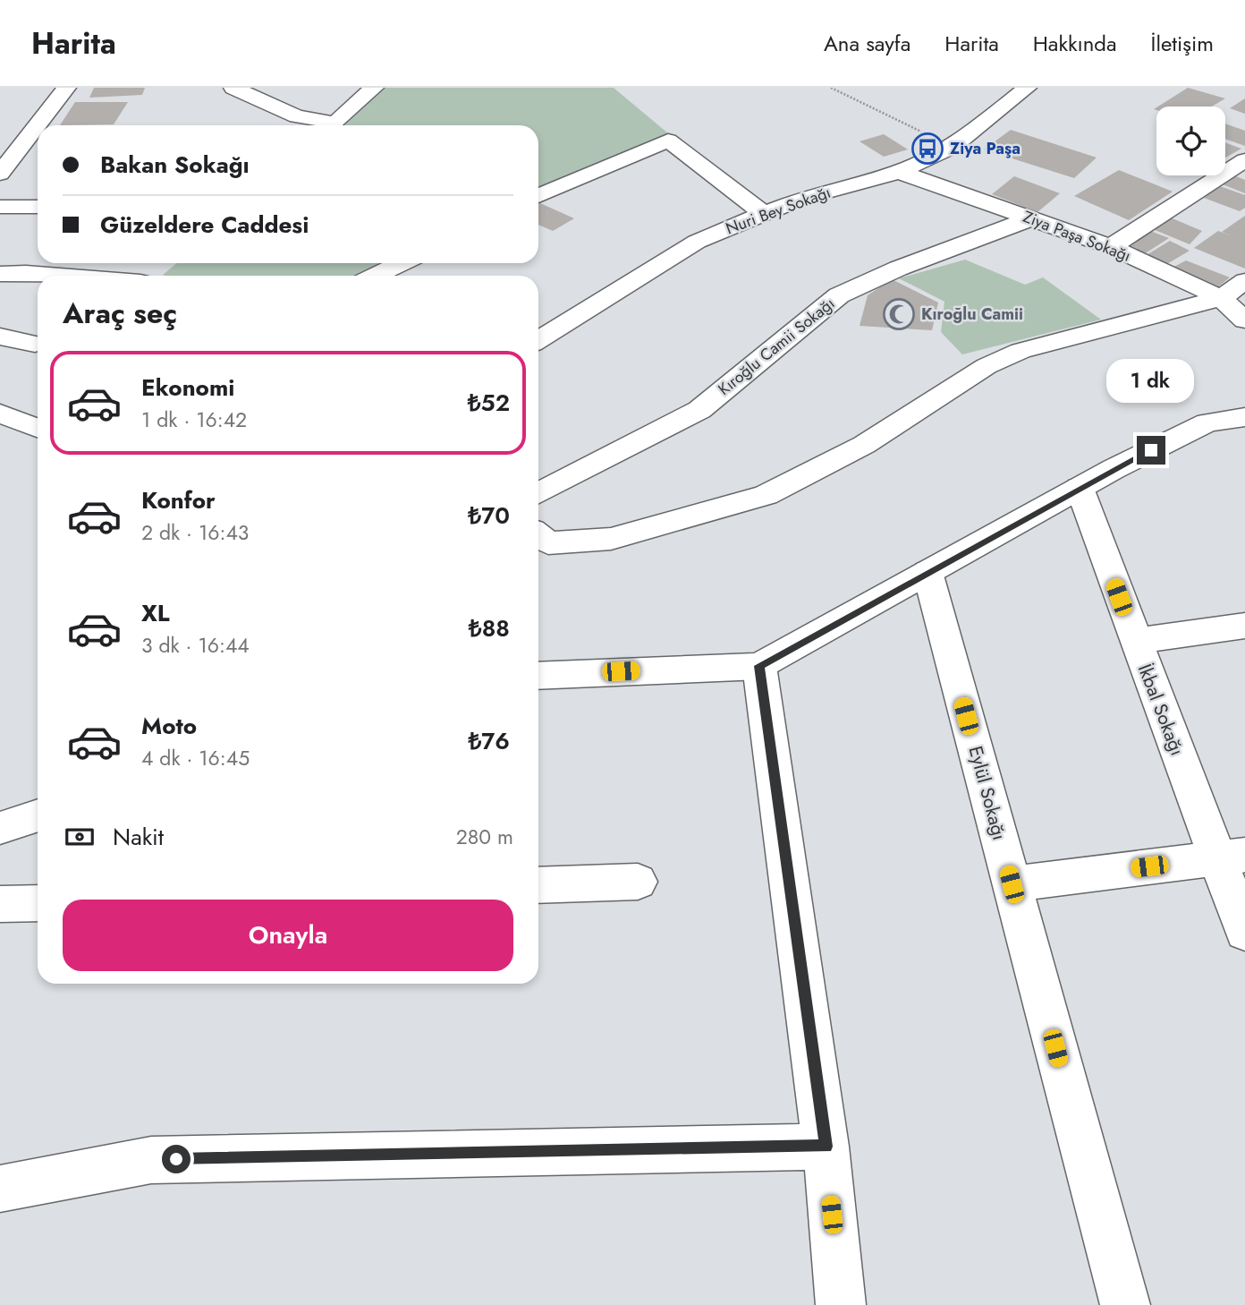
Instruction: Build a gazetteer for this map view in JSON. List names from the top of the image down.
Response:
{
  "streets": {
    "street": [
      "Nuri Bey Sokağı",
      "Ziya Paşa Sokağı",
      "Kıroğlu Camii Sokağı",
      "İkbal Sokağı",
      "Eylül Sokağı"
    ]
  },
  "crossings": [
    ["Nuri Bey Sokağı", "Ziya Paşa Sokağı"],
    ["Ziya Paşa Sokağı", "Kıroğlu Camii Sokağı"]
  ],
  "places": {
    "bus stop": ["Ziya Paşa"],
    "mosque": ["Kıroğlu Camii"]
  },
  "page": {
    "header": "Harita",
    "nav": [
      "Ana sayfa",
      "Harita",
      "Hakkında",
      "İletişim"
    ],
    "banner": ["Bakan Sokağı", "Güzeldere Caddesi"],
    "heading": "Araç seç",
    "list": [
      {
        "name": "Ekonomi",
        "note": "1 dk · 16:42",
        "value": "₺52"
      },
      {
        "name": "Konfor",
        "note": "2 dk · 16:43",
        "value": "₺70"
      },
      {
        "name": "XL",
        "note": "3 dk · 16:44",
        "value": "₺88"
      },
      {
        "name": "Moto",
        "note": "4 dk · 16:45",
        "value": "₺76"
      }
    ],
    "bubble": "1 dk",
    "pay": ["Nakit", "280 m"],
    "buttons": "Onayla"
  }
}
